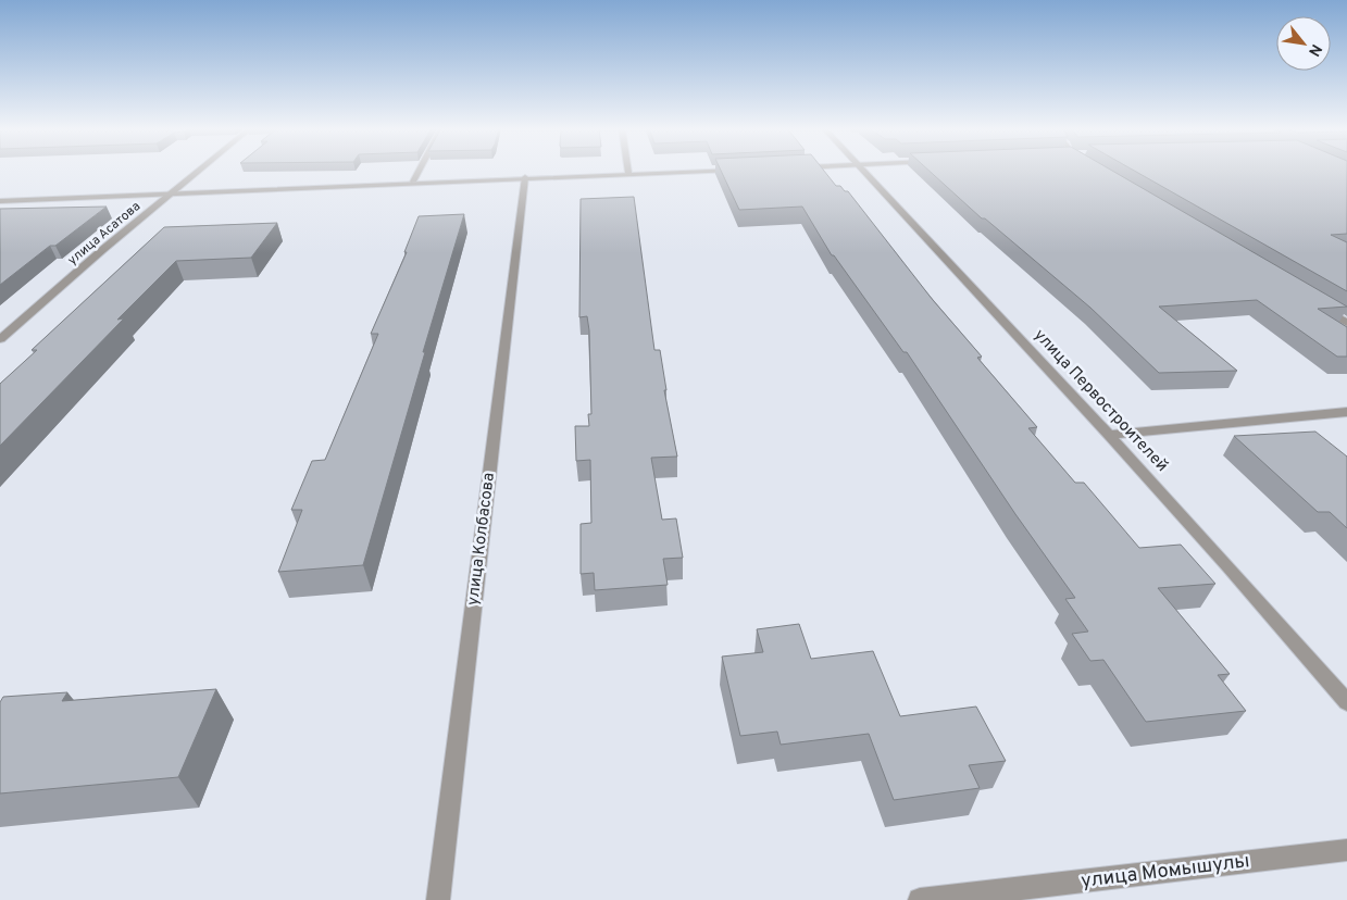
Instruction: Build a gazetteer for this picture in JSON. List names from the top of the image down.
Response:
{
  "streets": {
    "street": [
      "улица Асатова",
      "улица Первостроителей",
      "улица Колбасова",
      "улица Момышулы"
    ]
  },
  "north": "bottom right"
}
